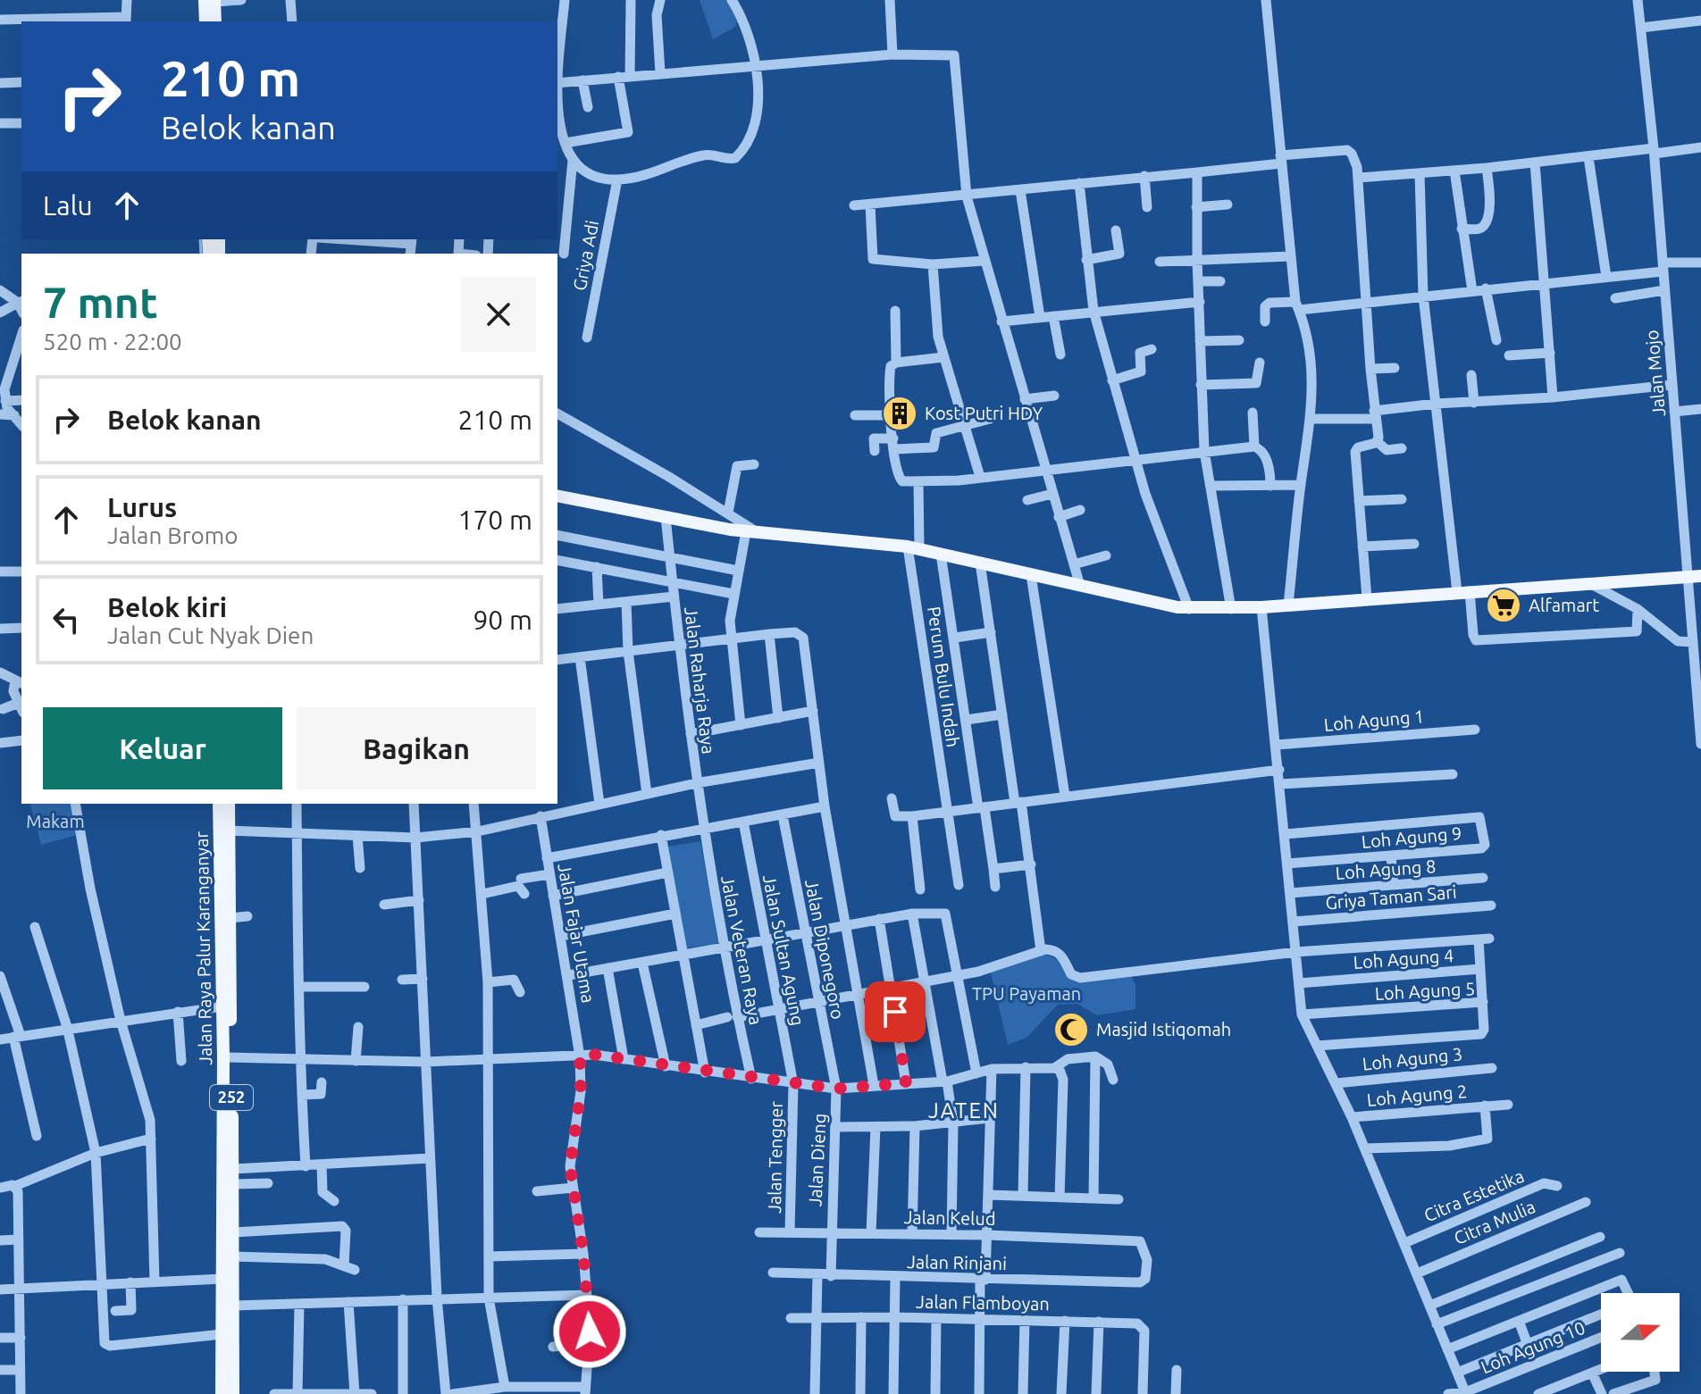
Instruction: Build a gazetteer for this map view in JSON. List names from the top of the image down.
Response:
{
  "streets": {
    "main road": ["Jalan Raya Palur Karanganyar", "252"],
    "street": [
      "Griya Adi",
      "Jalan Mojo",
      "Perum Bulu Indah",
      "Jalan Raharja Raya",
      "Loh Agung 1",
      "Loh Agung 9",
      "Loh Agung 8",
      "Griya Taman Sari",
      "Jalan Fajar Utama",
      "Jalan Diponegoro",
      "Jalan Veteran Raya",
      "Jalan Sultan Agung",
      "Loh Agung 4",
      "Loh Agung 5",
      "Loh Agung 3",
      "Loh Agung 2",
      "Jalan Tengger",
      "Jalan Dieng",
      "Citra Estetika",
      "Jalan Kelud",
      "Citra Mulia",
      "Jalan Rinjani",
      "Jalan Flamboyan",
      "Loh Agung 10"
    ]
  },
  "crossings": [
    ["Jalan Raharja Raya", "Jalan Veteran Raya"],
    ["Jalan Diponegoro", "Jalan Dieng"],
    ["Jalan Sultan Agung", "Jalan Tengger"],
    ["Jalan Tengger", "Jalan Kelud"],
    ["Jalan Dieng", "Jalan Kelud"],
    ["Jalan Dieng", "Jalan Rinjani"],
    ["Jalan Kelud", "Jalan Rinjani"]
  ],
  "districts": ["JATEN"],
  "parks": ["Makam", "TPU Payaman"],
  "places": {
    "building": ["Kost Putri HDY"],
    "supermarket": ["Alfamart"],
    "mosque": ["Masjid Istiqomah"]
  },
  "north": "right",
  "page": {
    "turn": ["210 m", "Belok kanan"],
    "then": "Lalu",
    "heading": ["7 mnt", "520 m · 22:00"],
    "list": [
      {
        "name": "Belok kanan",
        "value": "210 m"
      },
      {
        "name": "Lurus",
        "note": "Jalan Bromo",
        "value": "170 m"
      },
      {
        "name": "Belok kiri",
        "note": "Jalan Cut Nyak Dien",
        "value": "90 m"
      }
    ],
    "buttons": ["Keluar", "Bagikan"]
  }
}
